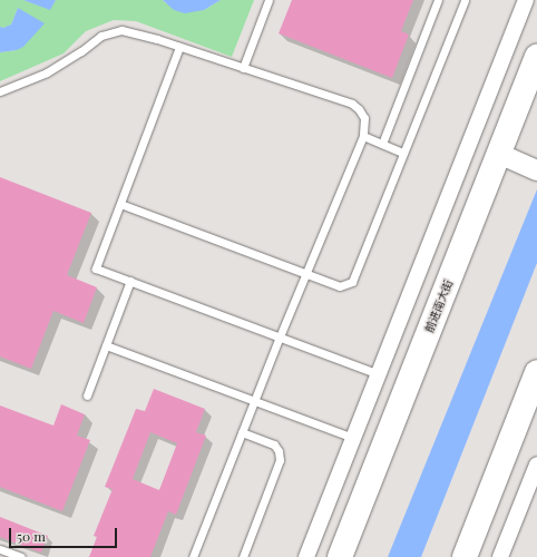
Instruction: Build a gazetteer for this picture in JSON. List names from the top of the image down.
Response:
{
  "streets": {
    "main road": ["前进南大街"]
  },
  "scale_bar": "50 m"
}
